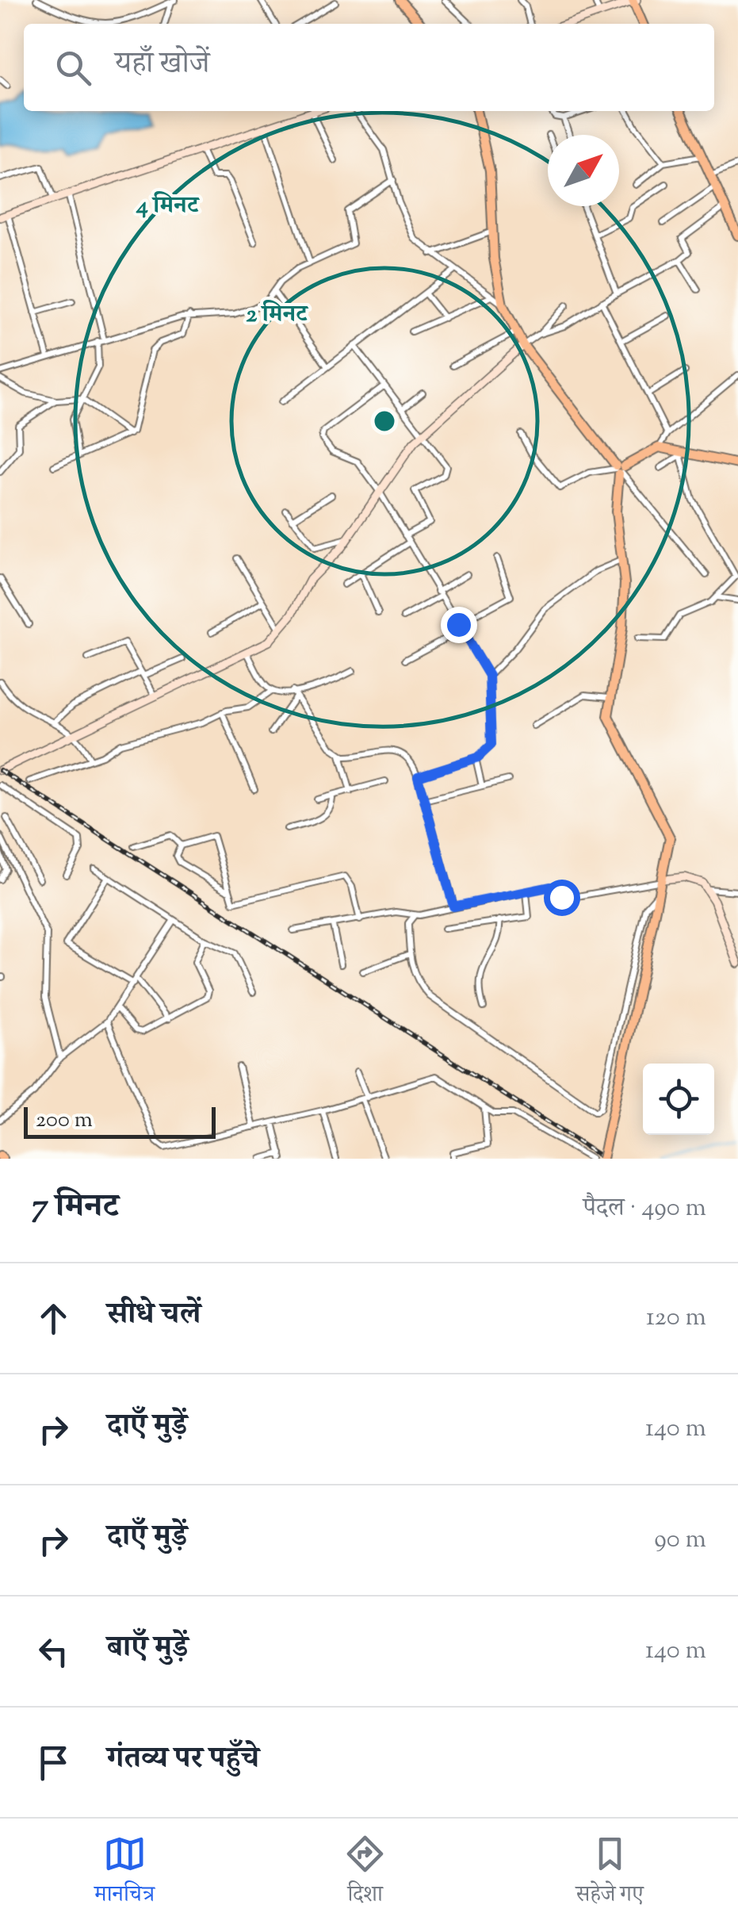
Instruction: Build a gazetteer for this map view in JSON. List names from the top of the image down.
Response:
{
  "scale_bar": "200 m",
  "north": "top right",
  "page": {
    "search": "यहाँ खोजें",
    "scale": "200 m",
    "heading": ["7 मिनट", "पैदल · 490 m"],
    "list": [
      ["सीधे चलें", "120 m"],
      ["दाएँ मुड़ें", "140 m"],
      ["दाएँ मुड़ें", "90 m"],
      ["बाएँ मुड़ें", "140 m"],
      "गंतव्य पर पहुँचे"
    ],
    "nav": ["मानचित्र", "दिशा", "सहेजे गए"]
  },
  "rings": ["4 मिनट", "2 मिनट"]
}
